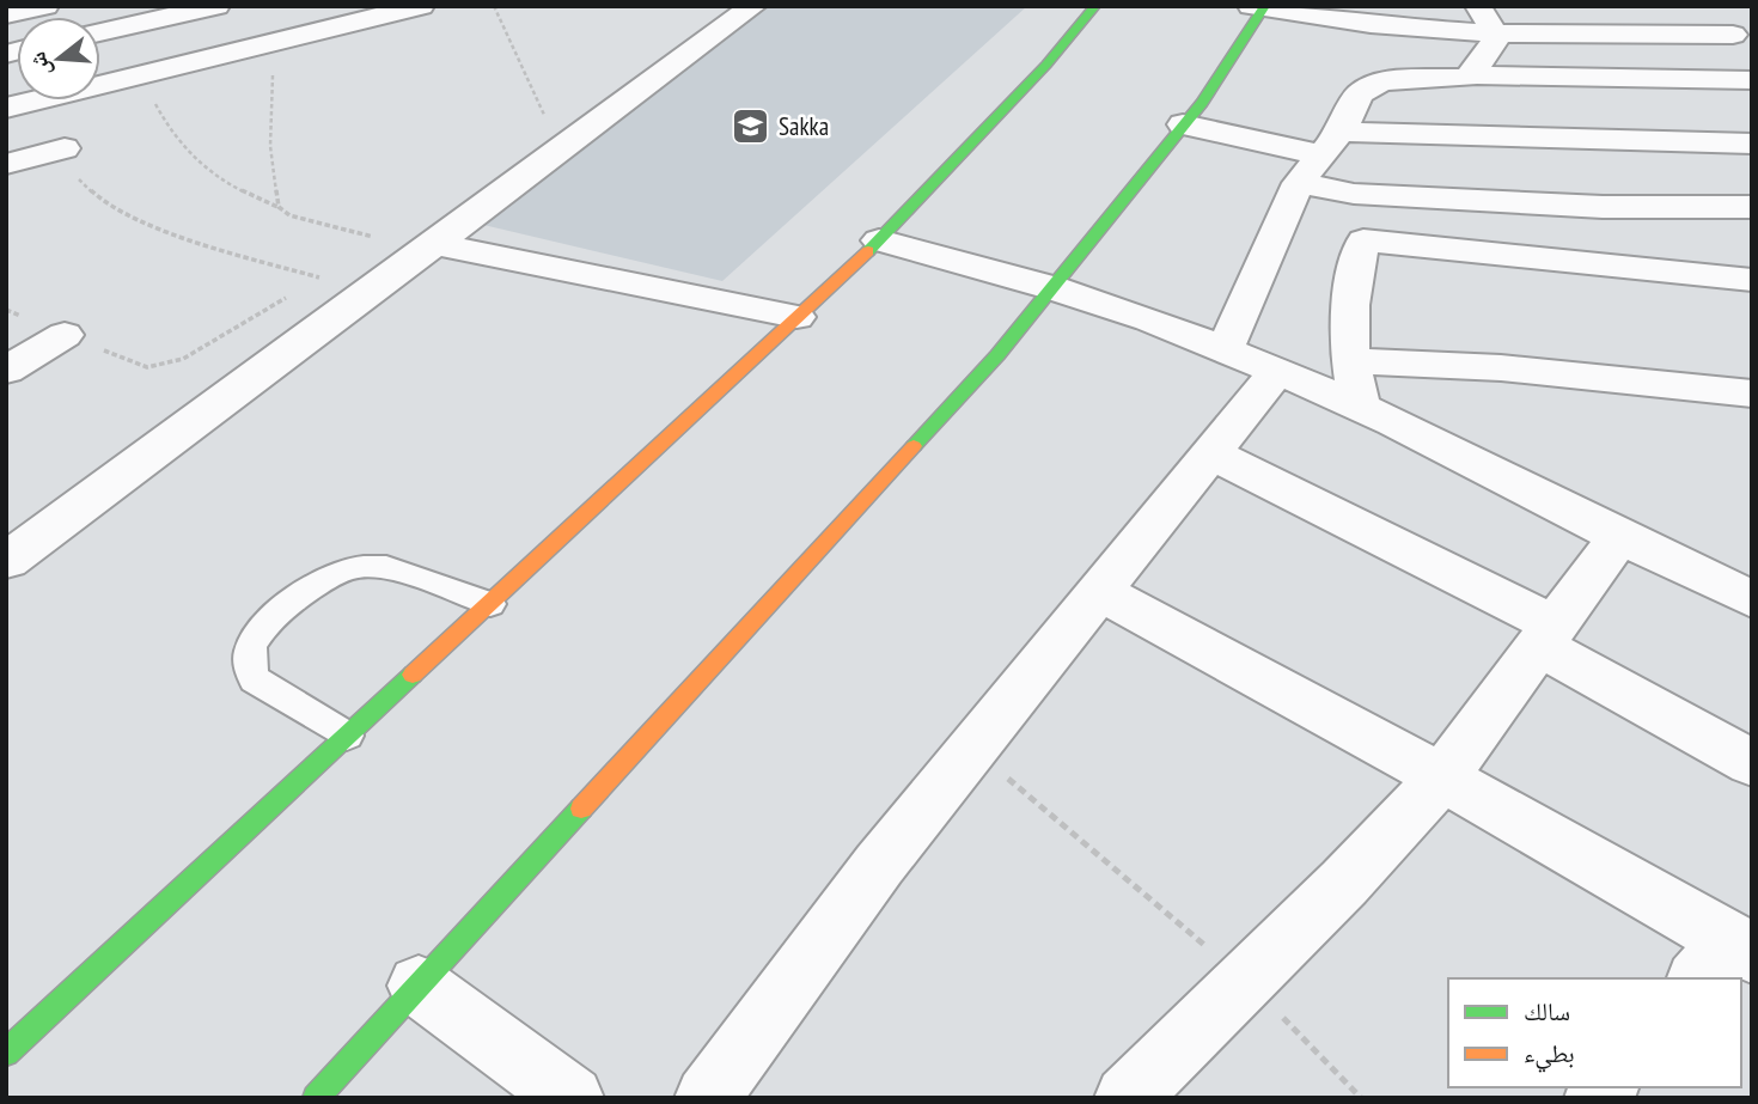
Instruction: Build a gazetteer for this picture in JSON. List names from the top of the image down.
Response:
{
  "places": {
    "school or university": ["Sakka"]
  },
  "legend": ["سالك", "بطيء"],
  "north": "left"
}
